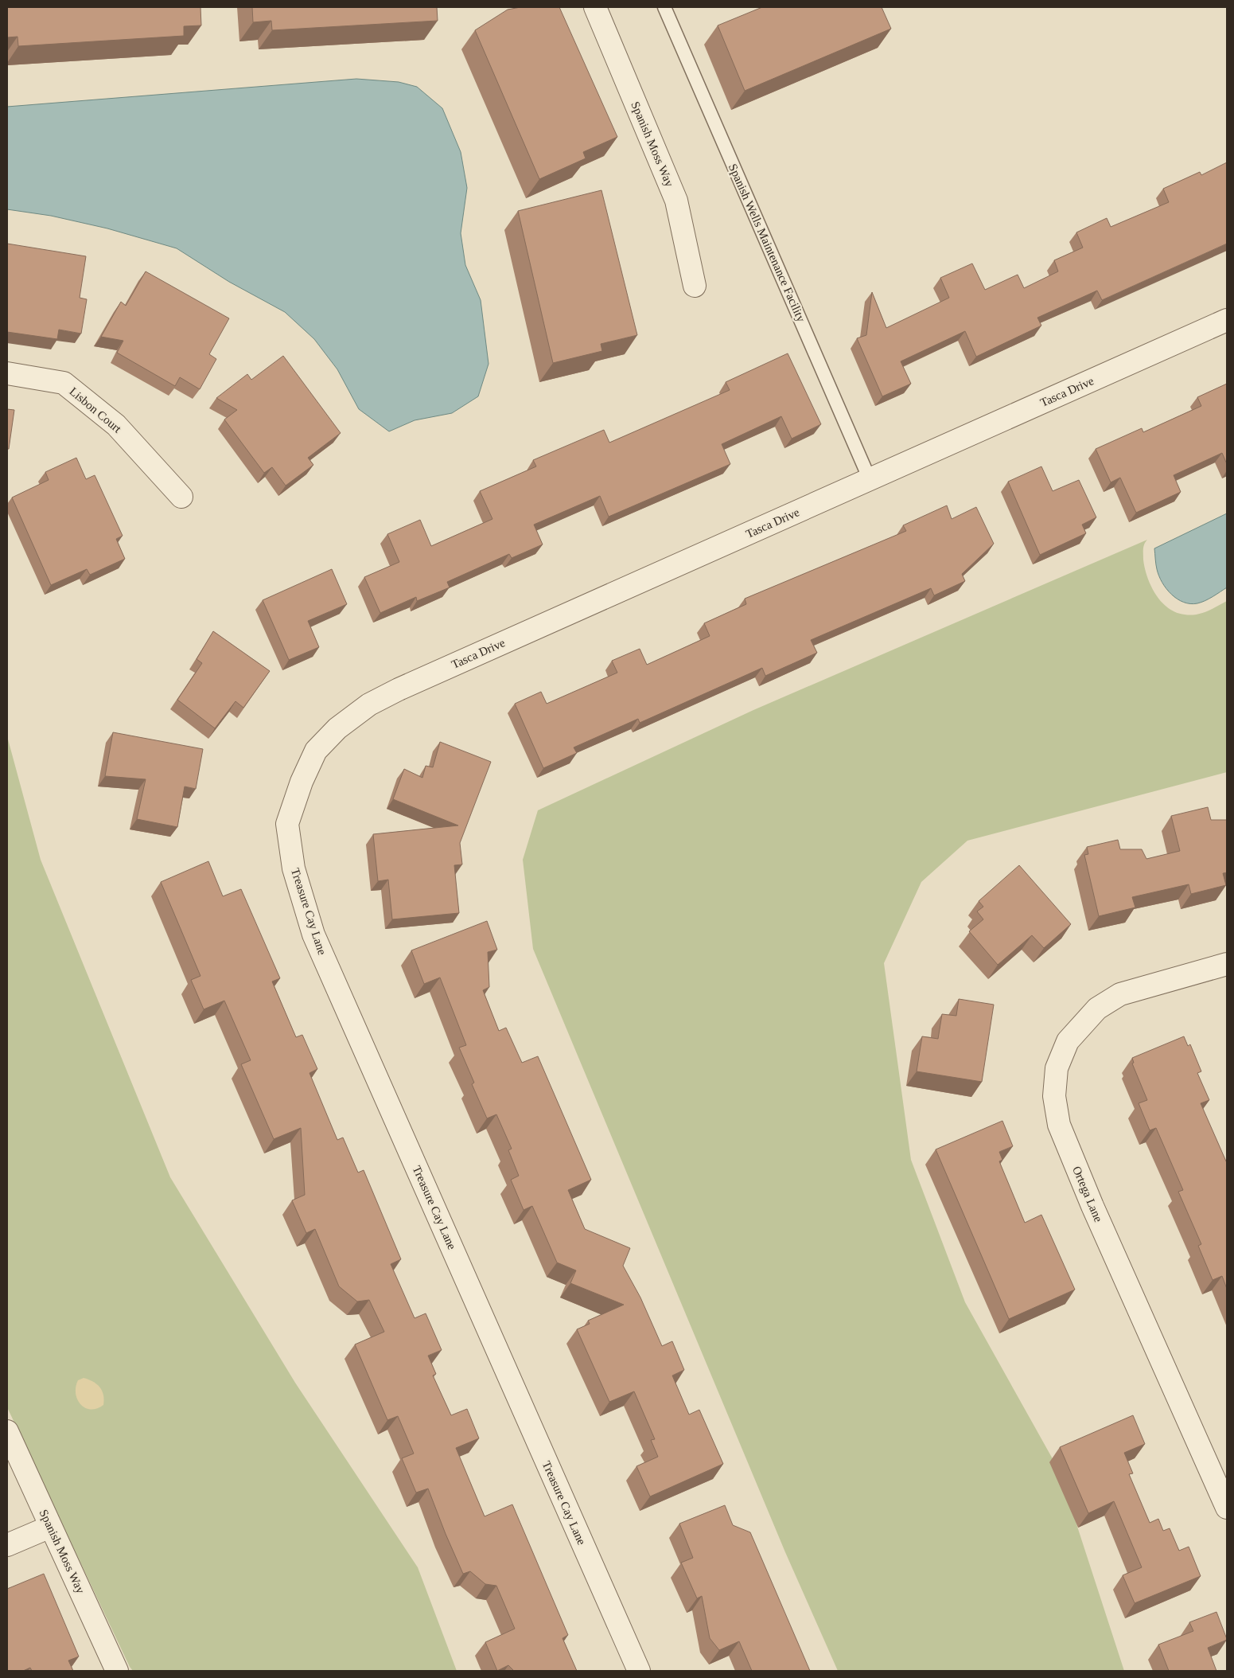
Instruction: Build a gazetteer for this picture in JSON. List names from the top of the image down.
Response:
{
  "streets": {
    "street": [
      "Spanish Moss Way",
      "Tasca Drive",
      "Lisbon Court",
      "Treasure Cay Lane",
      "Ortega Lane"
    ],
    "lane": ["Spanish Wells Maintenance Facility"]
  },
  "crossings": [
    ["Spanish Wells Maintenance Facility", "Tasca Drive"],
    ["Tasca Drive", "Treasure Cay Lane"]
  ]
}
